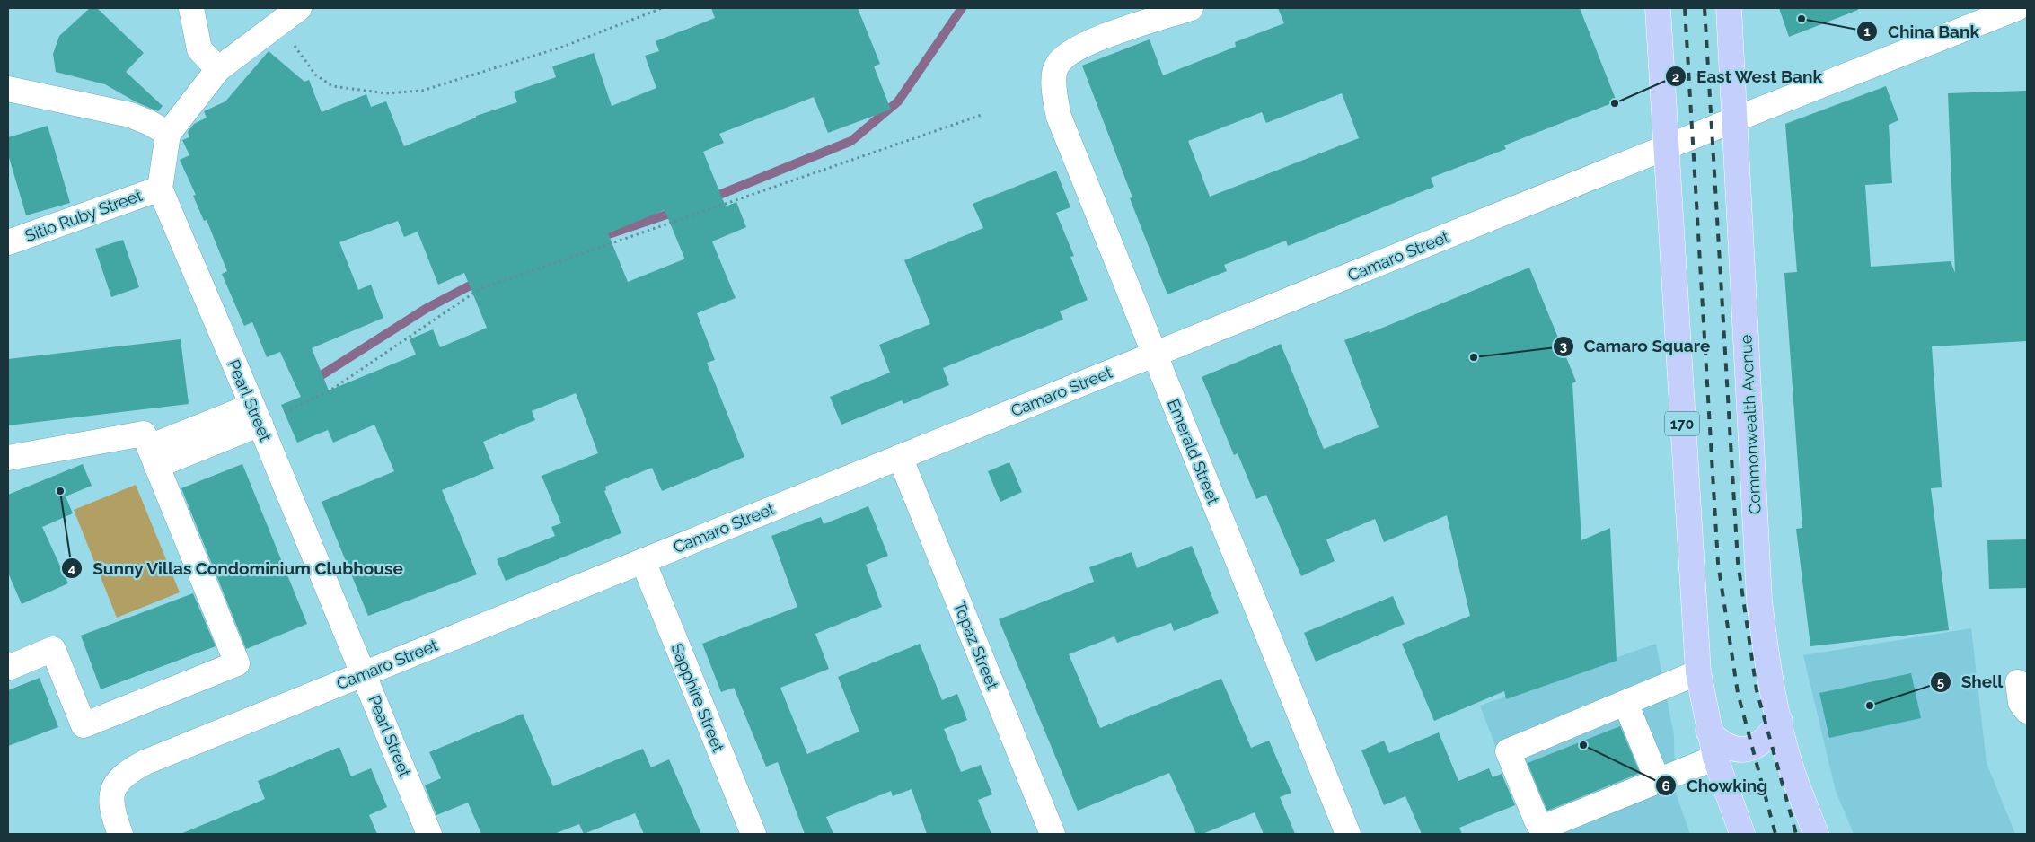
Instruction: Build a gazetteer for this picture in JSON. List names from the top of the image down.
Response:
{
  "streets": {
    "main road": ["170", "Commonwealth Avenue"],
    "street": [
      "Sitio Ruby Street",
      "Camaro Street",
      "Pearl Street",
      "Emerald Street",
      "Topaz Street",
      "Sapphire Street"
    ]
  },
  "crossings": [
    ["Sitio Ruby Street", "Pearl Street"],
    ["Camaro Street", "Pearl Street"],
    ["Camaro Street", "170"],
    ["Camaro Street", "Commonwealth Avenue"],
    ["Camaro Street", "Emerald Street"],
    ["Camaro Street", "Topaz Street"],
    ["Camaro Street", "Sapphire Street"]
  ],
  "places": [
    "China Bank",
    "East West Bank",
    "Camaro Square",
    "Sunny Villas Condominium Clubhouse",
    "Shell",
    "Chowking"
  ]
}
